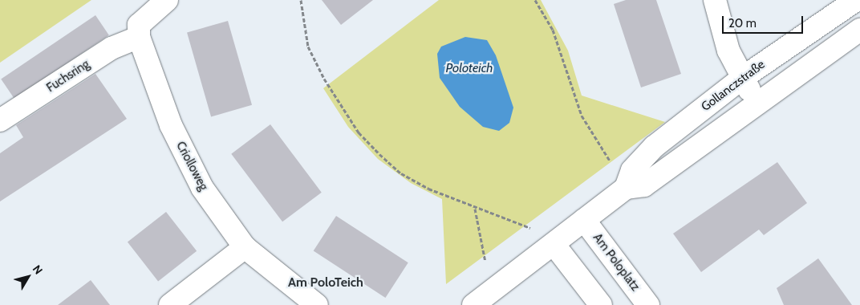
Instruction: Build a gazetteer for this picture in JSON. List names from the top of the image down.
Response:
{
  "streets": {
    "street": [
      "Fuchsring",
      "Gollanczstraße",
      "Criolloweg",
      "Am Poloplatz"
    ]
  },
  "crossings": [
    ["Fuchsring", "Criolloweg"]
  ],
  "districts": ["Am PoloTeich"],
  "water": ["Poloteich"],
  "scale_bar": "20 m",
  "north": "top right"
}
